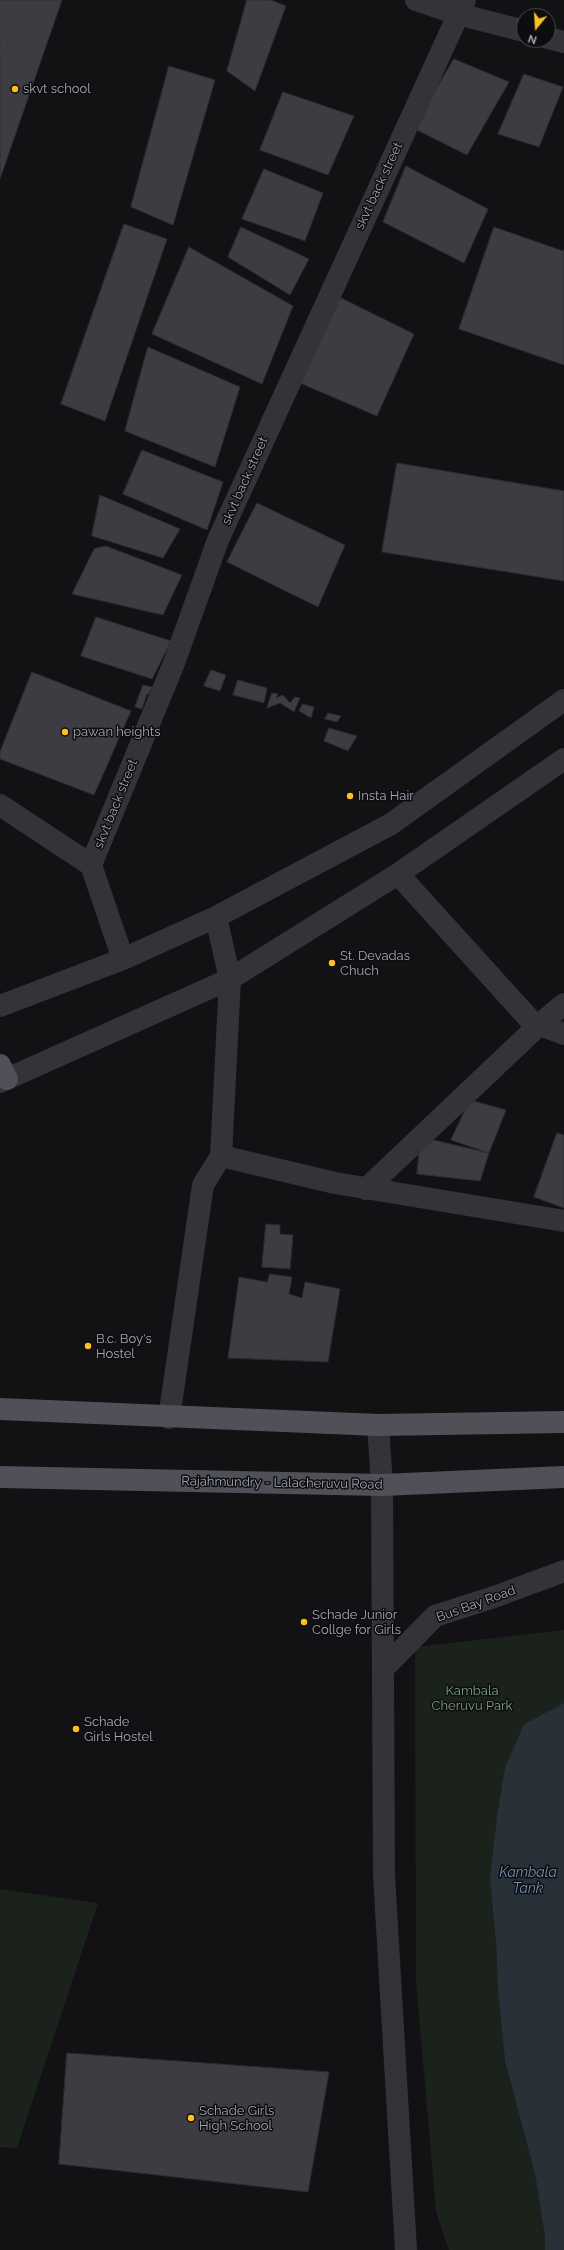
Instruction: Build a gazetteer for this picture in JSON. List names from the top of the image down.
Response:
{
  "streets": {
    "main road": ["Rajahmundry - Lalacheruvu Road"],
    "street": ["skvt back street", "Bus Bay Road"]
  },
  "water": ["Kambala Tank"],
  "parks": ["Kambala Cheruvu Park"],
  "places": [
    "skvt school",
    "pawan heights",
    "Insta Hair",
    "St. Devadas Chuch",
    "B.c. Boy's Hostel",
    "Schade Junior Collge for Girls",
    "Schade Girls Hostel",
    "Schade Girls High School"
  ],
  "north": "bottom"
}
